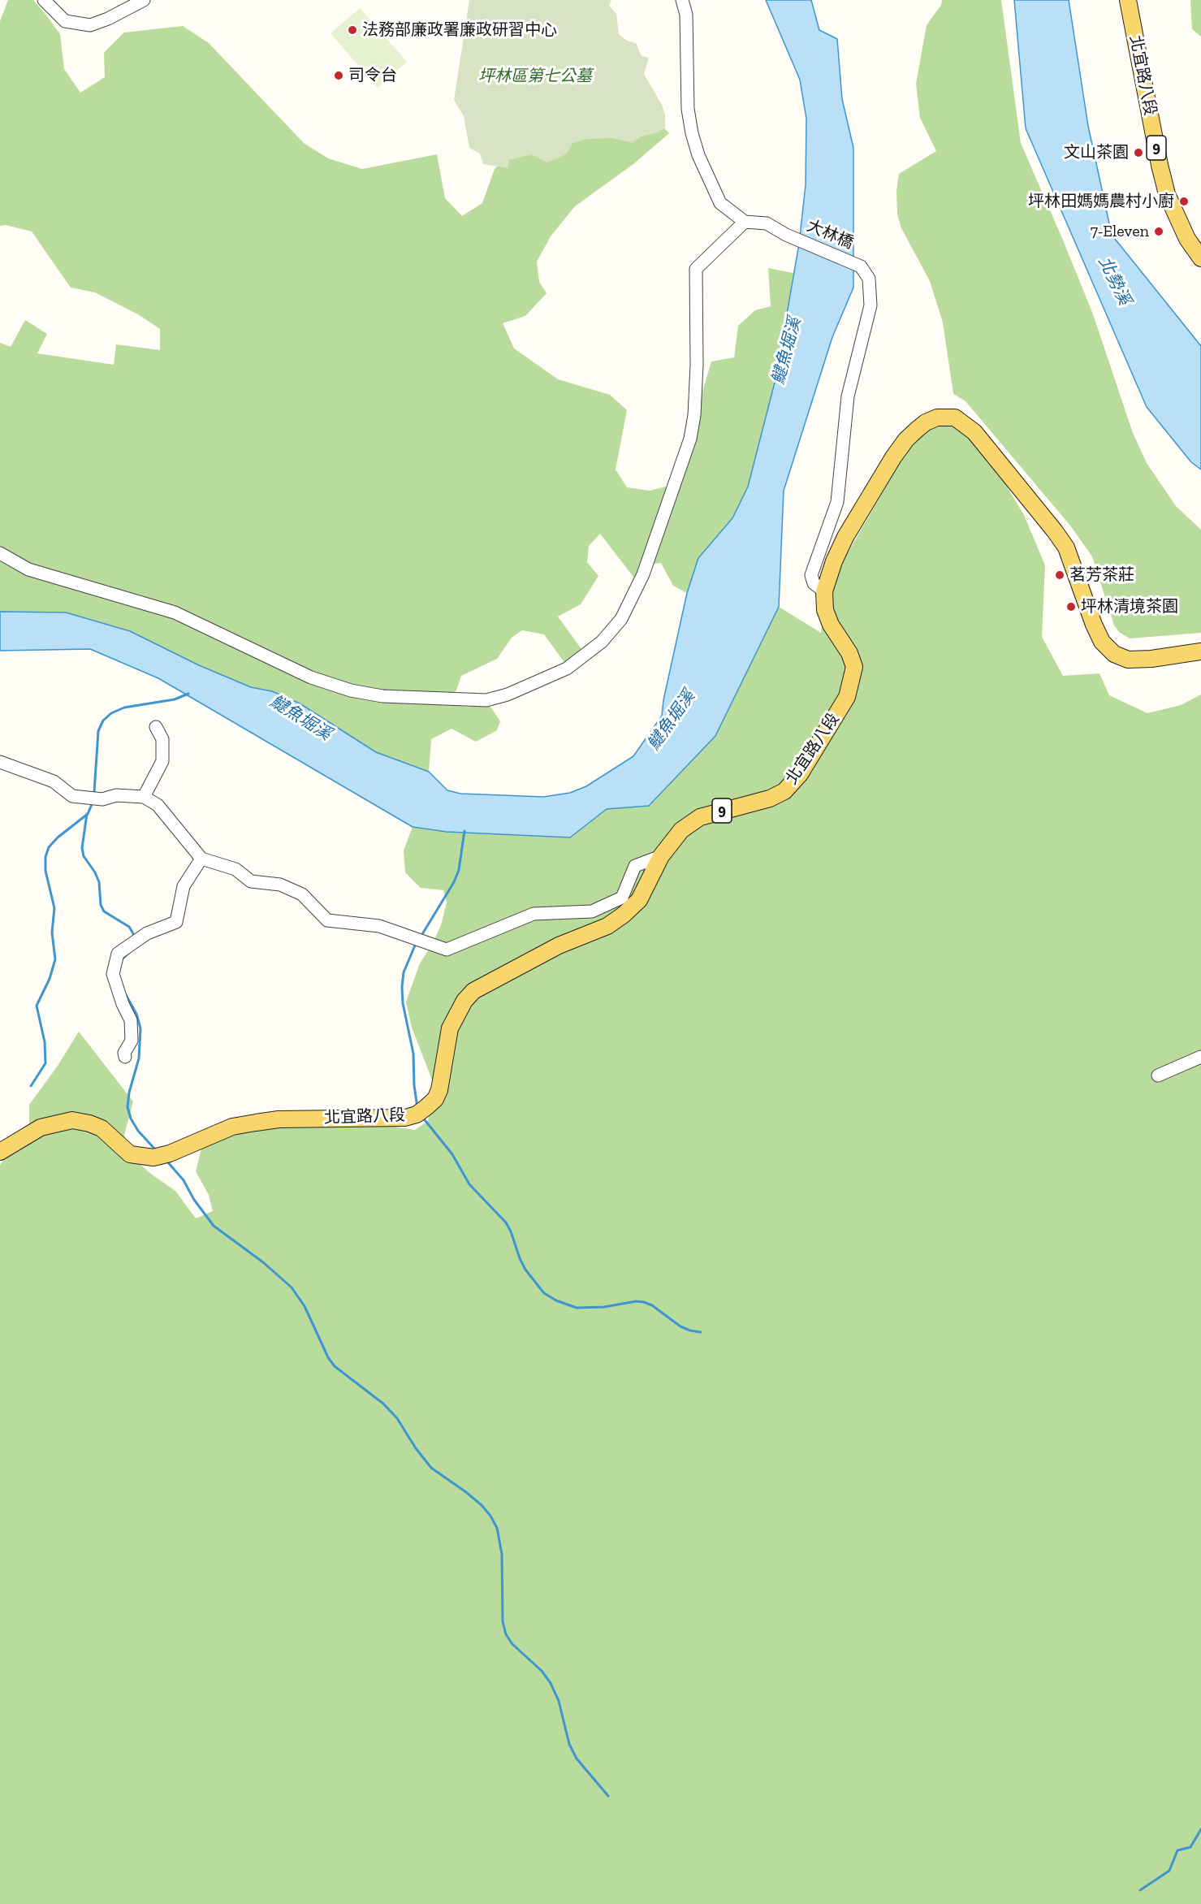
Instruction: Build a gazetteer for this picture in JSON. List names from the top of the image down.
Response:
{
  "streets": {
    "main road": ["北宜路八段", "9"],
    "street": ["大林橋"]
  },
  "crossings": [
    ["北宜路八段", "大林橋"]
  ],
  "water": ["北勢溪", "𩻸魚堀溪"],
  "parks": ["坪林區第七公墓"],
  "places": [
    "法務部廉政署廉政研習中心",
    "司令台",
    "文山茶園",
    "坪林田媽媽農村小廚",
    "7-Eleven",
    "茗芳茶莊",
    "坪林清境茶園"
  ]
}
